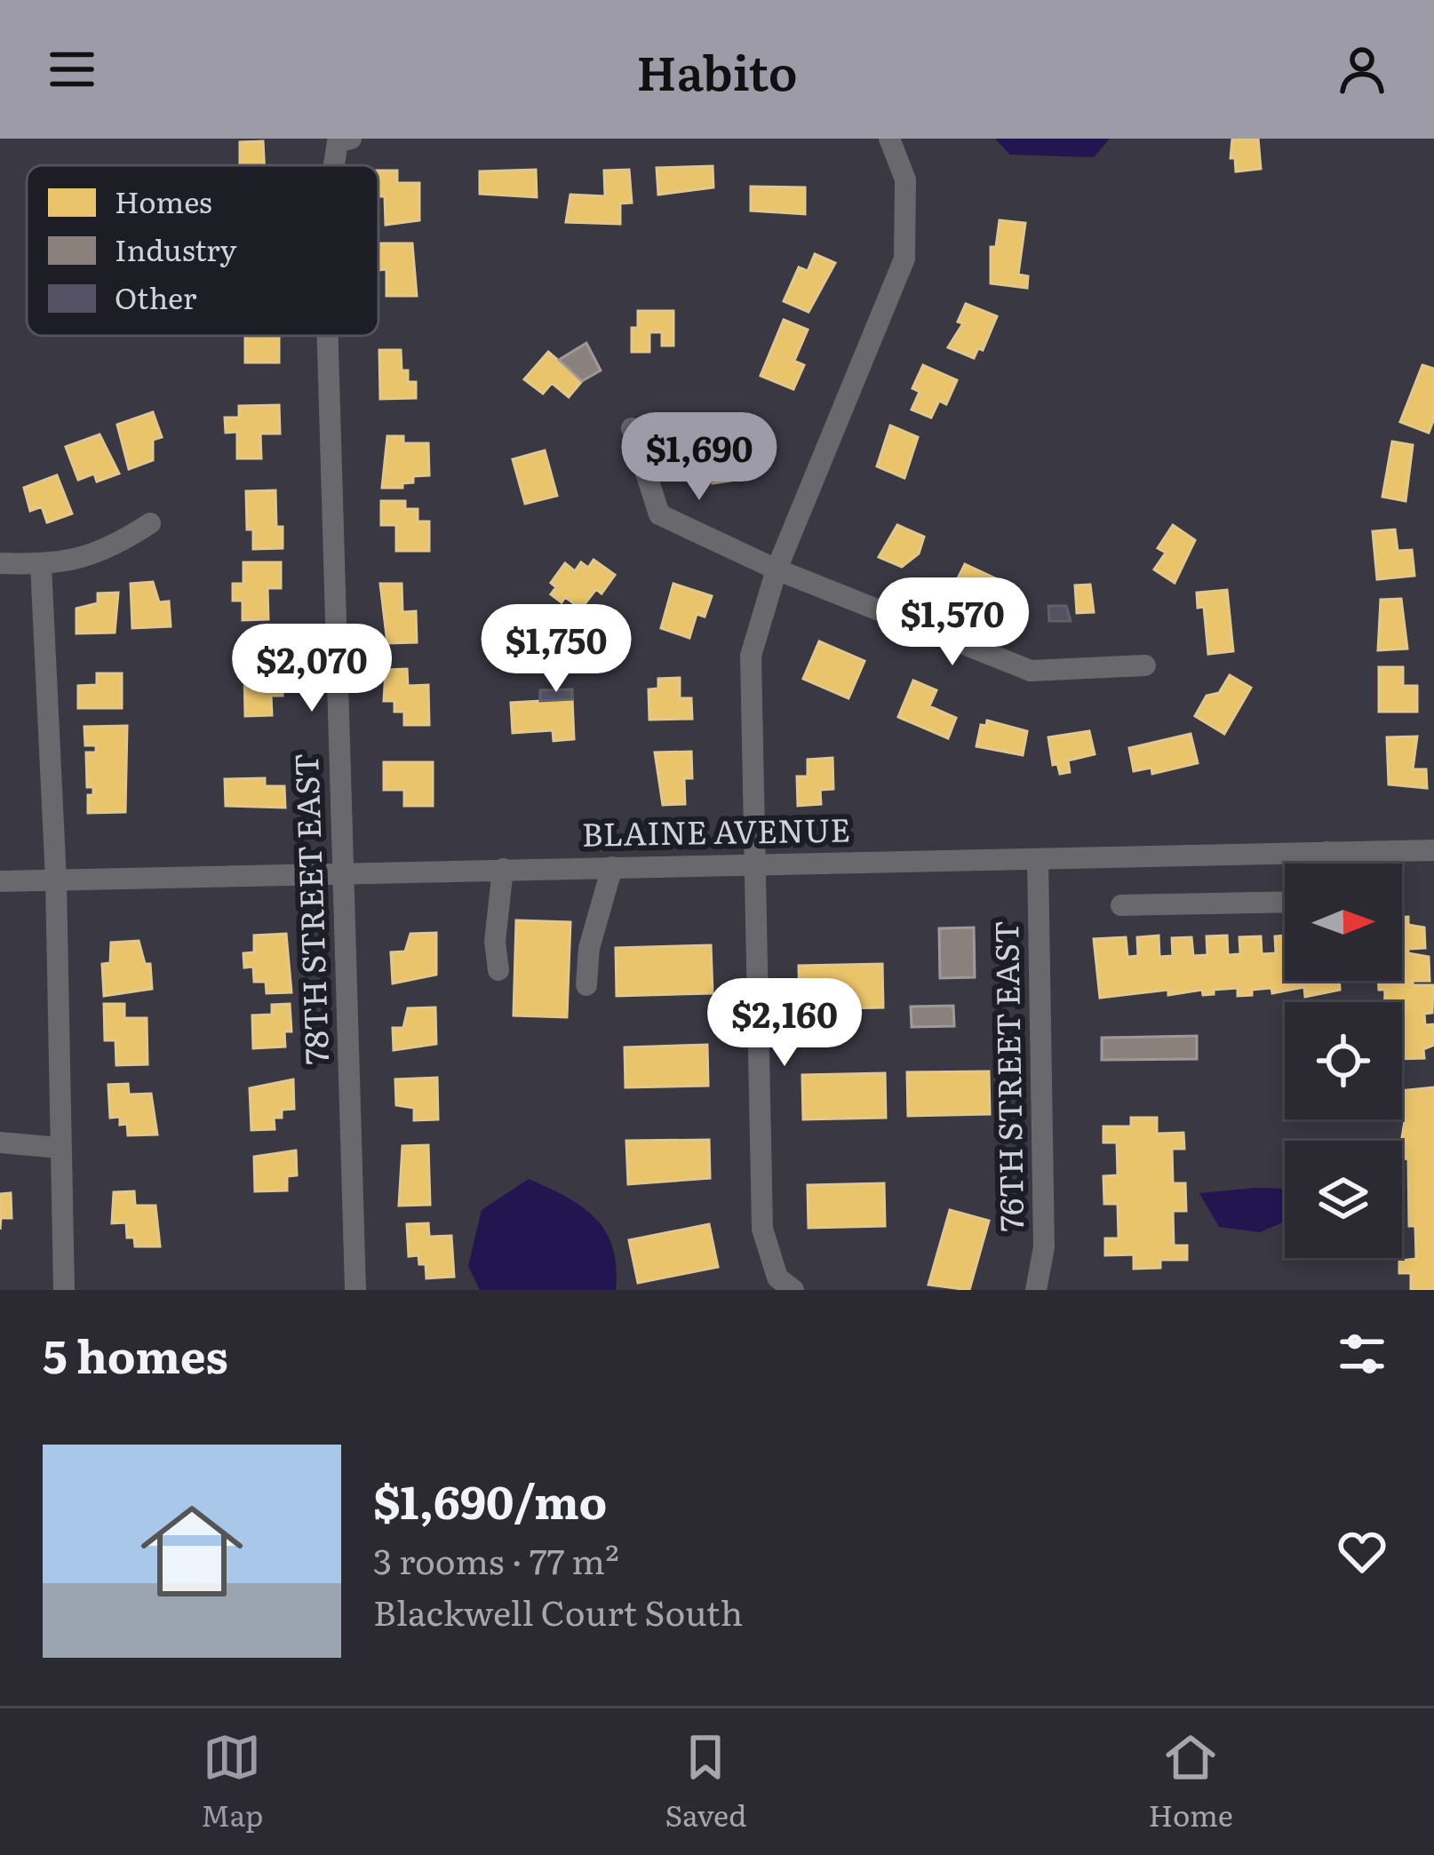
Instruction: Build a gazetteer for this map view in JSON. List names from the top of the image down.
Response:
{
  "streets": {
    "street": ["BLAINE AVENUE", "78TH STREET EAST", "76TH STREET EAST"]
  },
  "crossings": [
    ["BLAINE AVENUE", "78TH STREET EAST"],
    ["BLAINE AVENUE", "76TH STREET EAST"]
  ],
  "legend": ["Homes", "Industry", "Other"],
  "north": "right",
  "page": {
    "header": "Habito",
    "price": [
      "$1,690",
      "$1,570",
      "$1,750",
      "$2,070",
      "$2,160"
    ],
    "heading": "5 homes",
    "list": [
      {
        "name": "$1,690/mo",
        "note": "3 rooms · 77 m² · Blackwell Court South"
      }
    ],
    "tabs": ["Map", "Saved", "Home"]
  }
}
